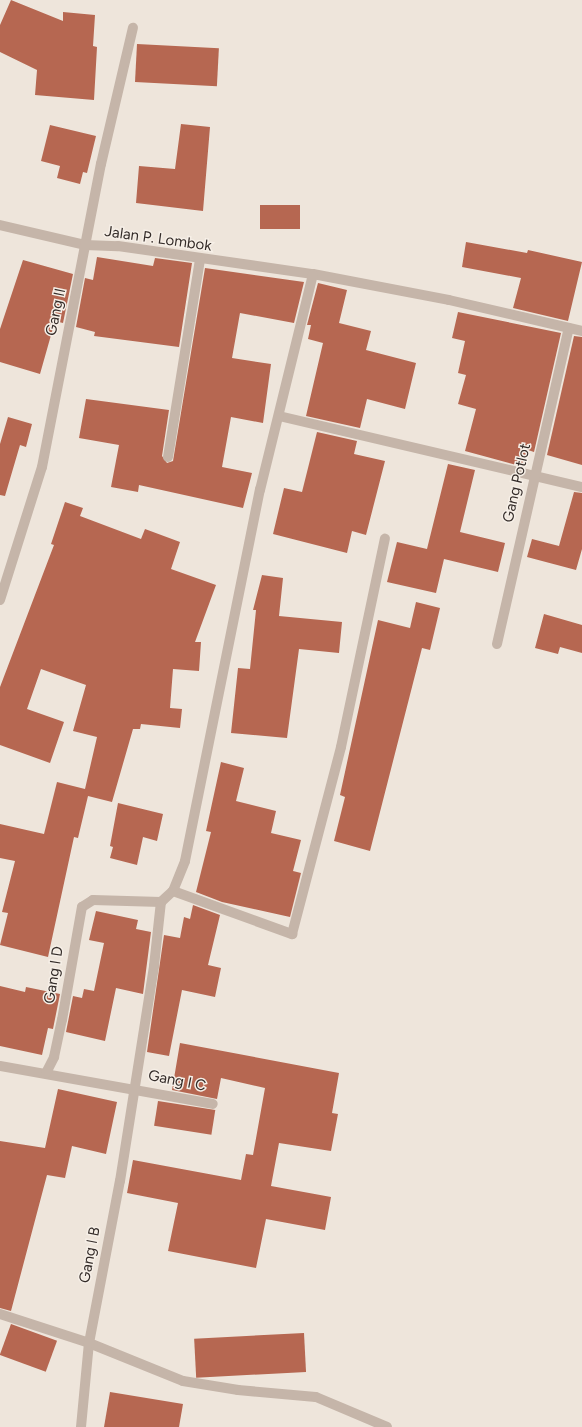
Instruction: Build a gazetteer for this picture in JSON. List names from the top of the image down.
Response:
{
  "streets": {
    "street": [
      "Jalan P. Lombok",
      "Gang II",
      "Gang Potlot",
      "Gang I D",
      "Gang I C",
      "Gang I B"
    ]
  },
  "crossings": [
    ["Jalan P. Lombok", "Gang II"],
    ["Jalan P. Lombok", "Gang Potlot"],
    ["Gang I D", "Gang I C"],
    ["Gang I D", "Gang I B"],
    ["Gang I C", "Gang I B"]
  ]
}
